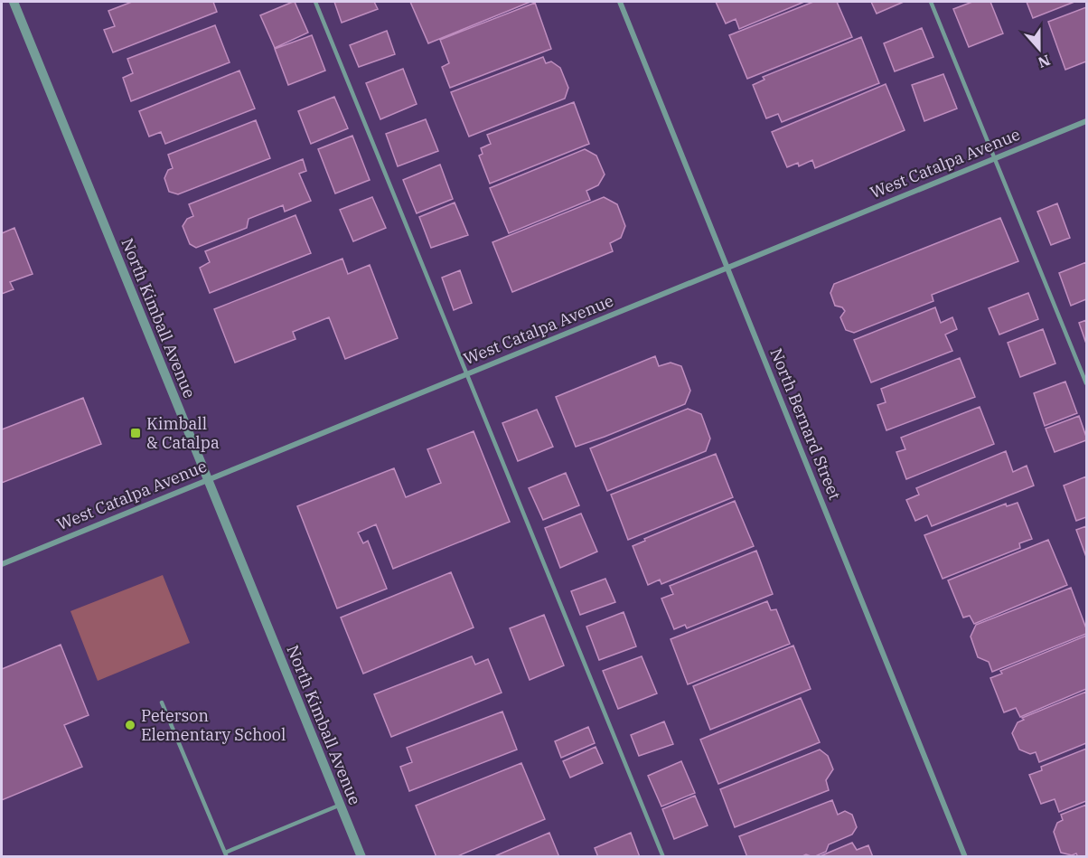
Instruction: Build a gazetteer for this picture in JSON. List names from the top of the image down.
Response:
{
  "streets": {
    "street": ["West Catalpa Avenue", "North Kimball Avenue", "North Bernard Street"]
  },
  "crossings": [
    ["West Catalpa Avenue", "North Kimball Avenue"],
    ["West Catalpa Avenue", "North Bernard Street"]
  ],
  "places": {
    "transit": ["Kimball & Catalpa"],
    "other": ["Peterson Elementary School"]
  },
  "north": "bottom"
}
